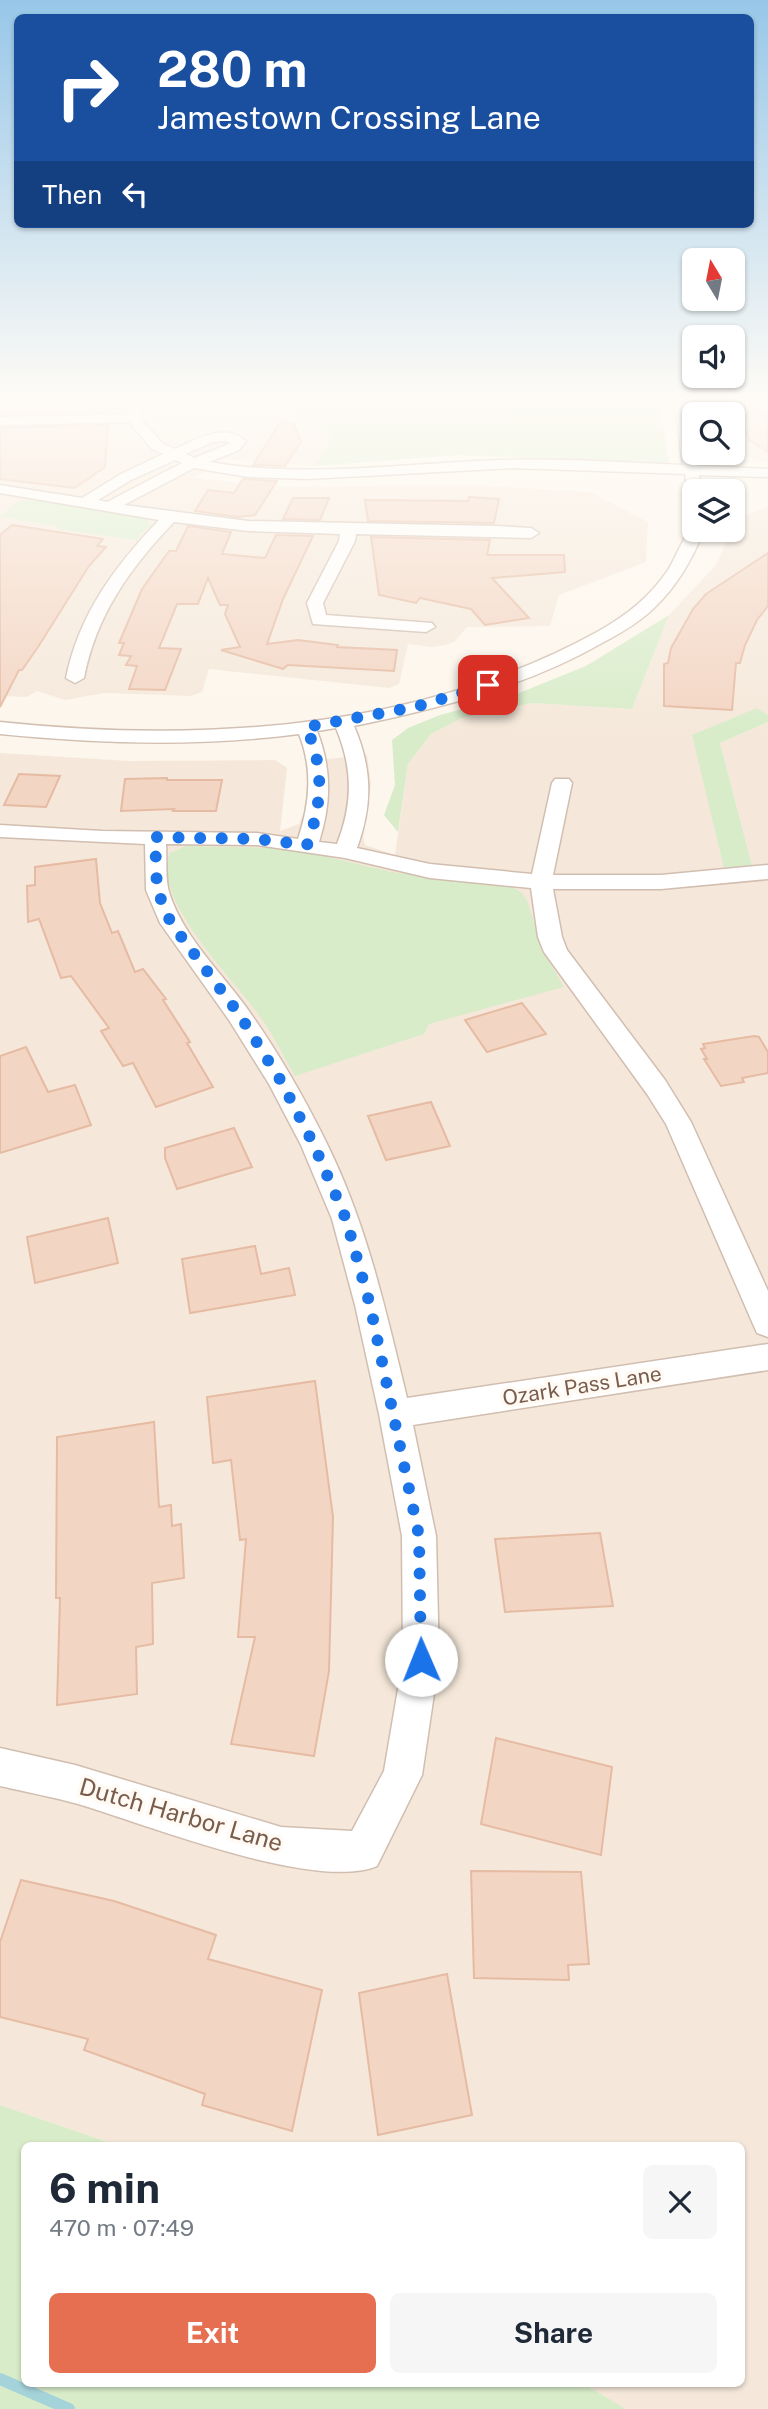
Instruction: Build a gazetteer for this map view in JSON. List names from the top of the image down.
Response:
{
  "streets": {
    "street": ["Ozark Pass Lane", "Dutch Harbor Lane"]
  },
  "crossings": [
    ["Ozark Pass Lane", "Dutch Harbor Lane"]
  ],
  "north": "top",
  "page": {
    "turn": ["280 m", "Jamestown Crossing Lane"],
    "then": "Then",
    "heading": ["6 min", "470 m · 07:49"],
    "buttons": ["Exit", "Share"]
  }
}
